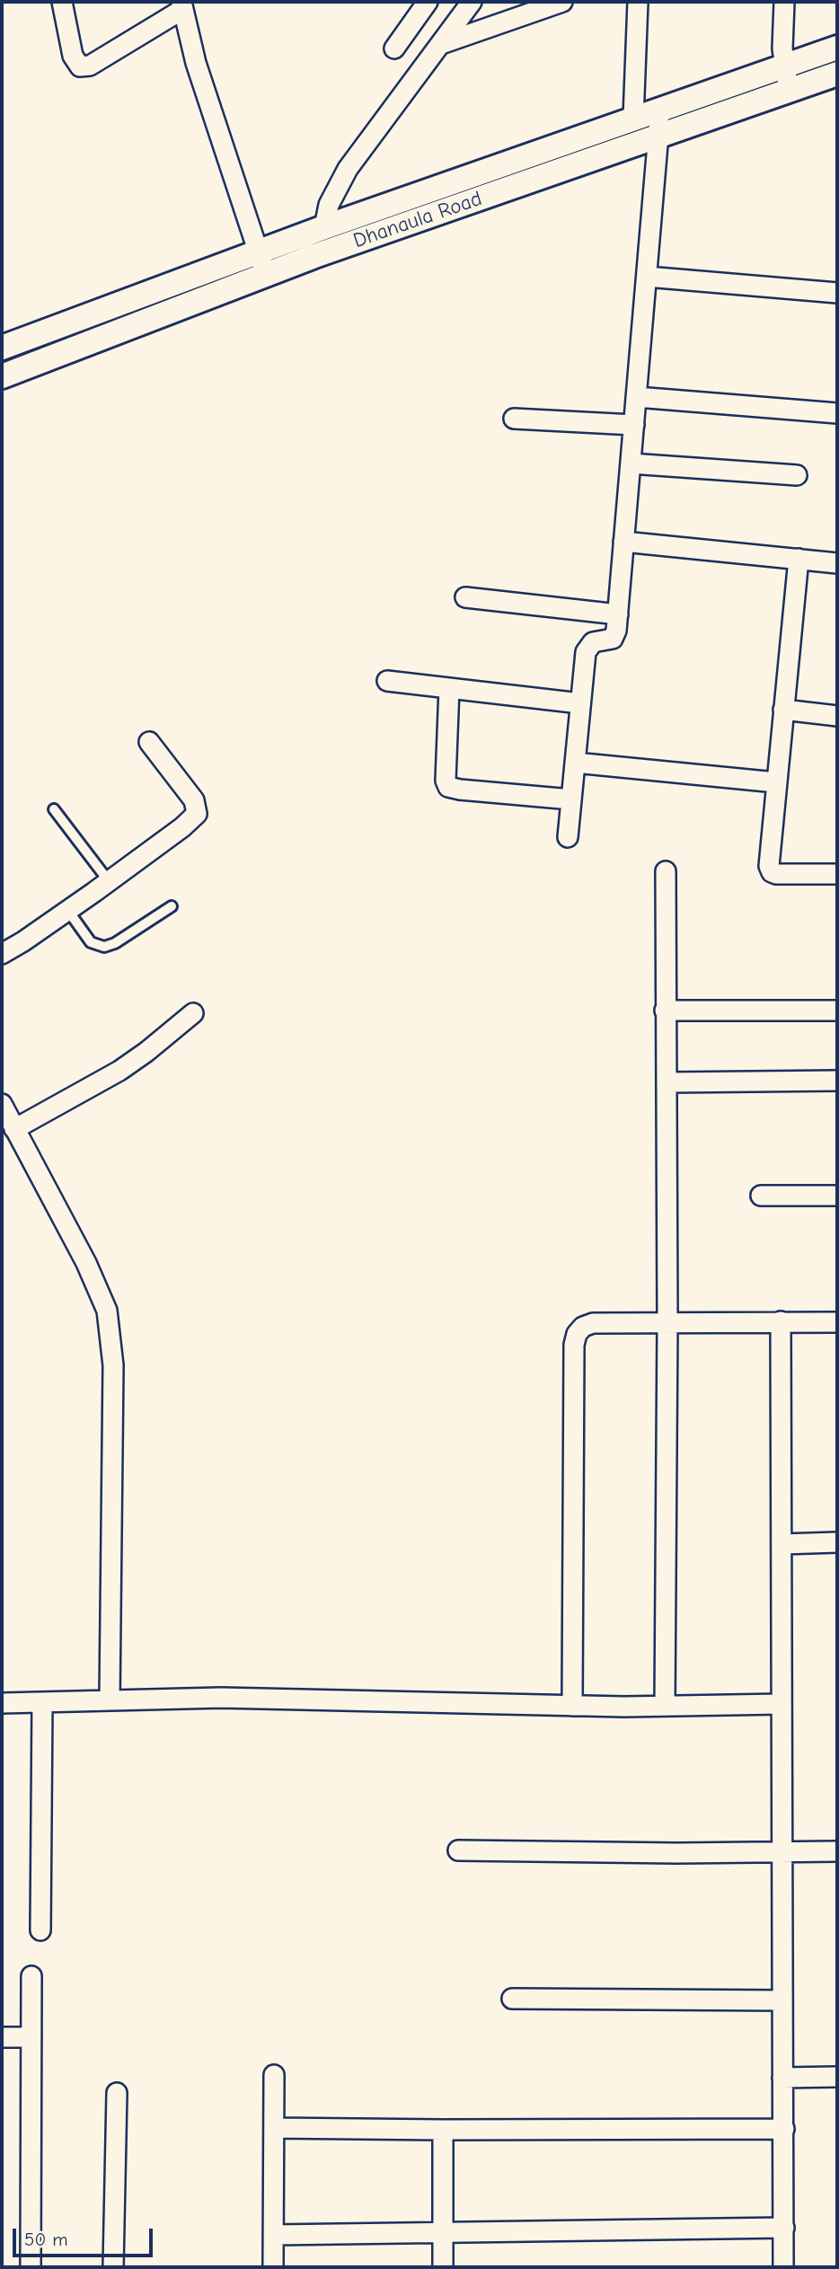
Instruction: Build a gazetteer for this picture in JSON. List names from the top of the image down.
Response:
{
  "streets": {
    "street": ["Dhanaula Road"]
  },
  "scale_bar": "50 m"
}
